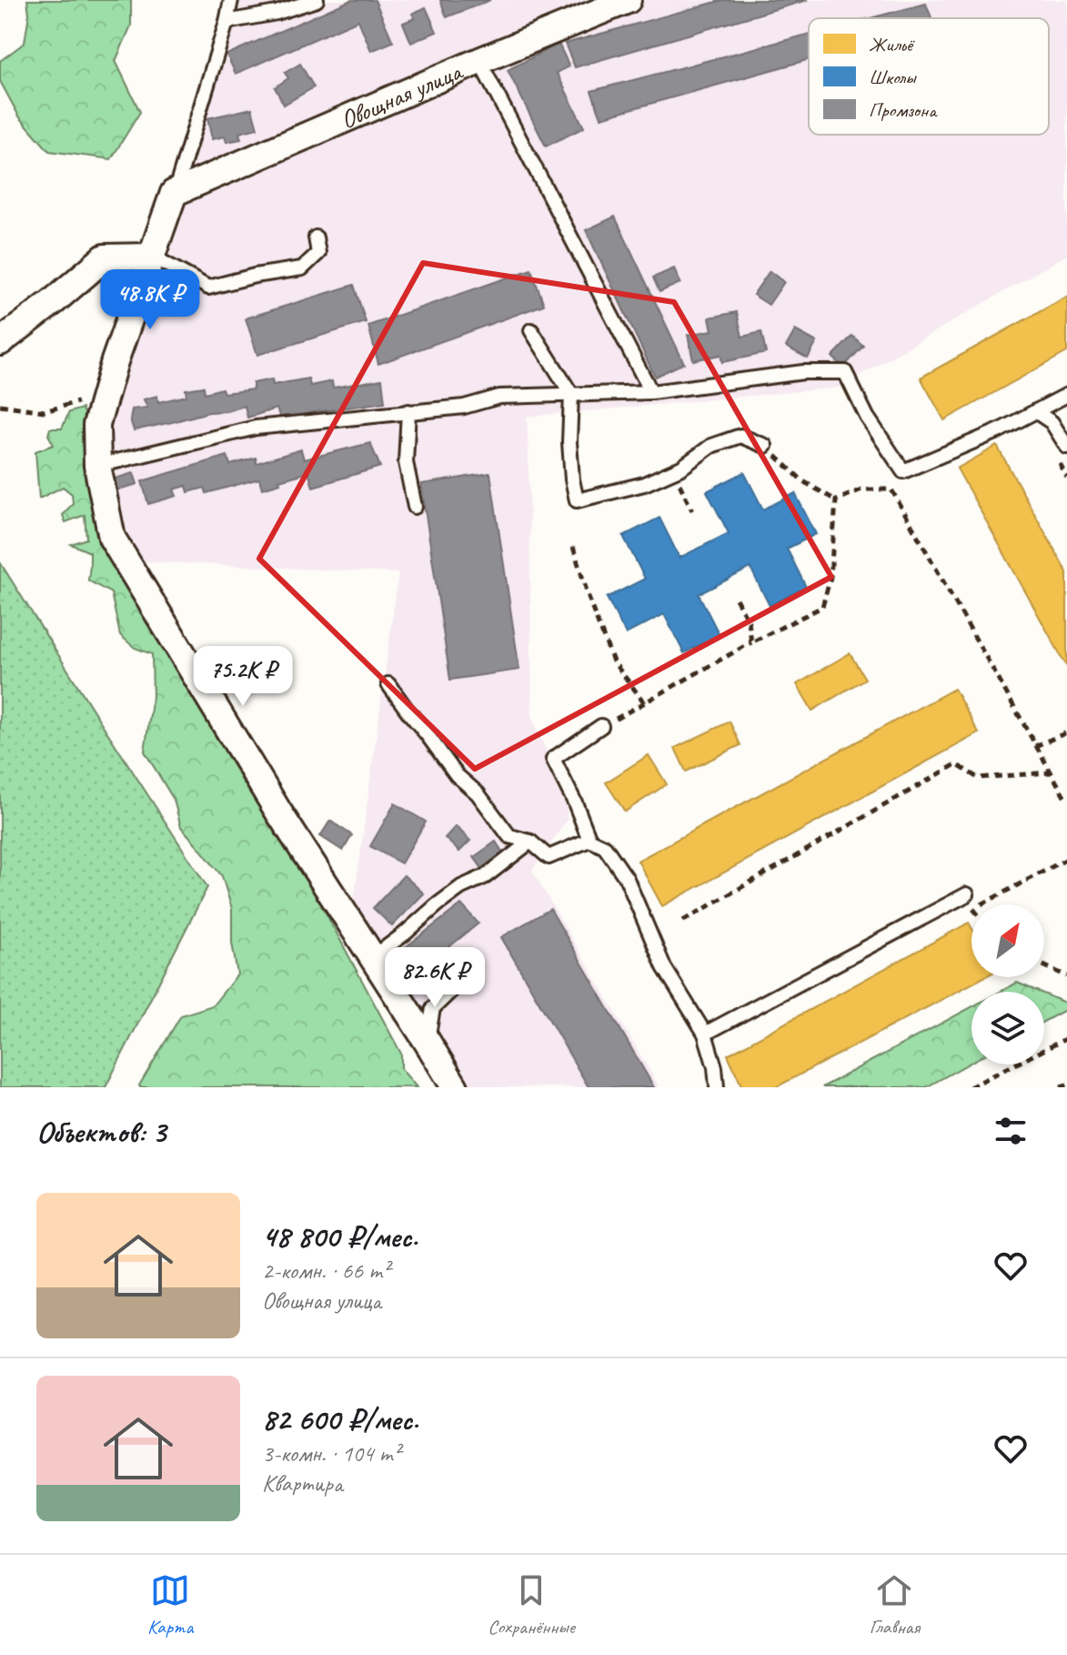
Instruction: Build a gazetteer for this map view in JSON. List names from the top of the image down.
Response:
{
  "streets": {
    "street": ["Овощная улица"]
  },
  "legend": ["Жильё", "Школы", "Промзона"],
  "north": "top right",
  "page": {
    "price": ["48.8K ₽", "75.2K ₽", "82.6K ₽"],
    "heading": "Объектов: 3",
    "list": [
      {
        "name": "48 800 ₽/мес.",
        "note": "2-комн. · 66 m² · Овощная улица"
      },
      {
        "name": "82 600 ₽/мес.",
        "note": "3-комн. · 104 m² · Квартира"
      }
    ],
    "tabs": ["Карта", "Сохранённые", "Главная"]
  }
}
